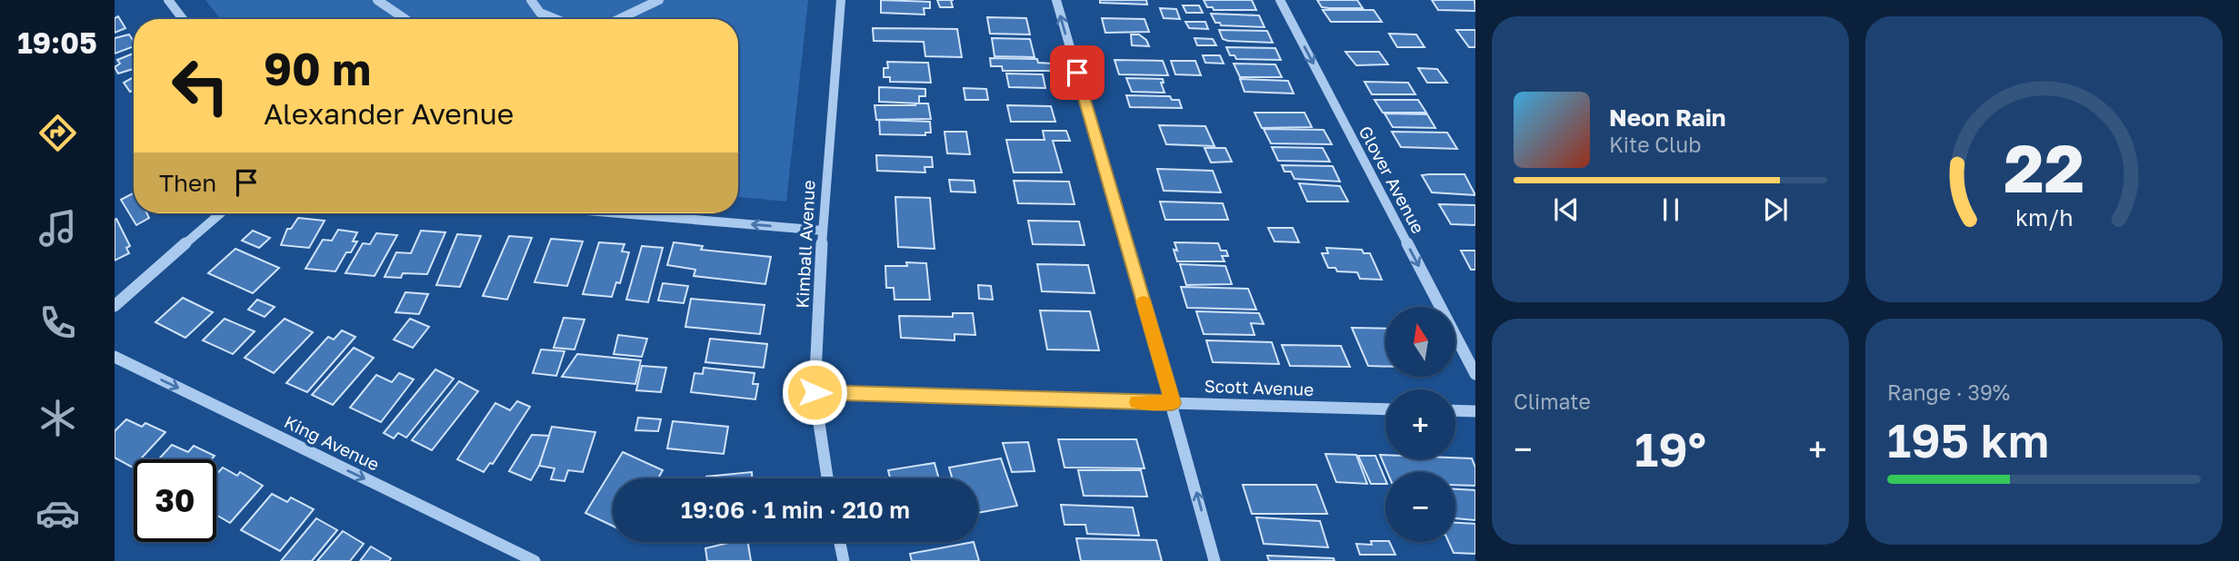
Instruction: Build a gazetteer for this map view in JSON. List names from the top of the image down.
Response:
{
  "streets": {
    "street": [
      "Glover Avenue",
      "Kimball Avenue",
      "Scott Avenue",
      "King Avenue"
    ]
  },
  "crossings": [
    ["Kimball Avenue", "Scott Avenue"]
  ],
  "one_way": ["Glover Avenue", "King Avenue"],
  "north": "top",
  "page": {
    "tabs": "19:05",
    "turn": ["90 m", "Alexander Avenue"],
    "song": ["Neon Rain", "Kite Club"],
    "then": "Then",
    "map_buttons": ["+", "−"],
    "tile": [
      "Climate",
      ["Range · 39%", "195 km"]
    ],
    "heat": ["−", "19°", "+"],
    "limit": "30",
    "trip": "19:06 · 1 min · 210 m",
    "gauge": ["22", "km/h"]
  }
}
